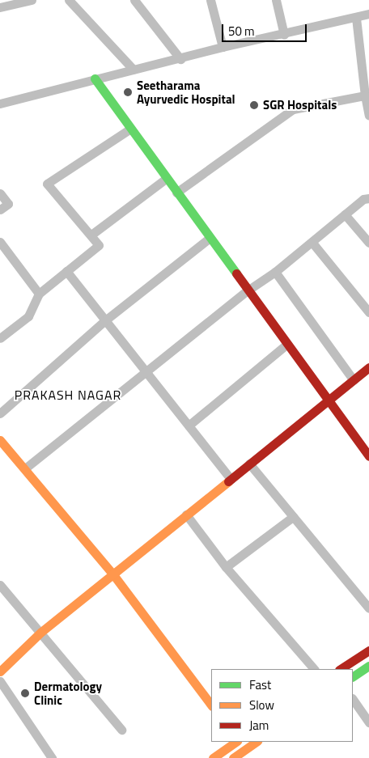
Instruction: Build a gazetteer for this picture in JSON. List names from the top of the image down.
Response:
{
  "districts": ["PRAKASH NAGAR"],
  "places": ["Seetharama Ayurvedic Hospital", "SGR Hospitals", "Dermatology Clinic"],
  "legend": ["Fast", "Slow", "Jam"],
  "scale_bar": "50 m"
}
